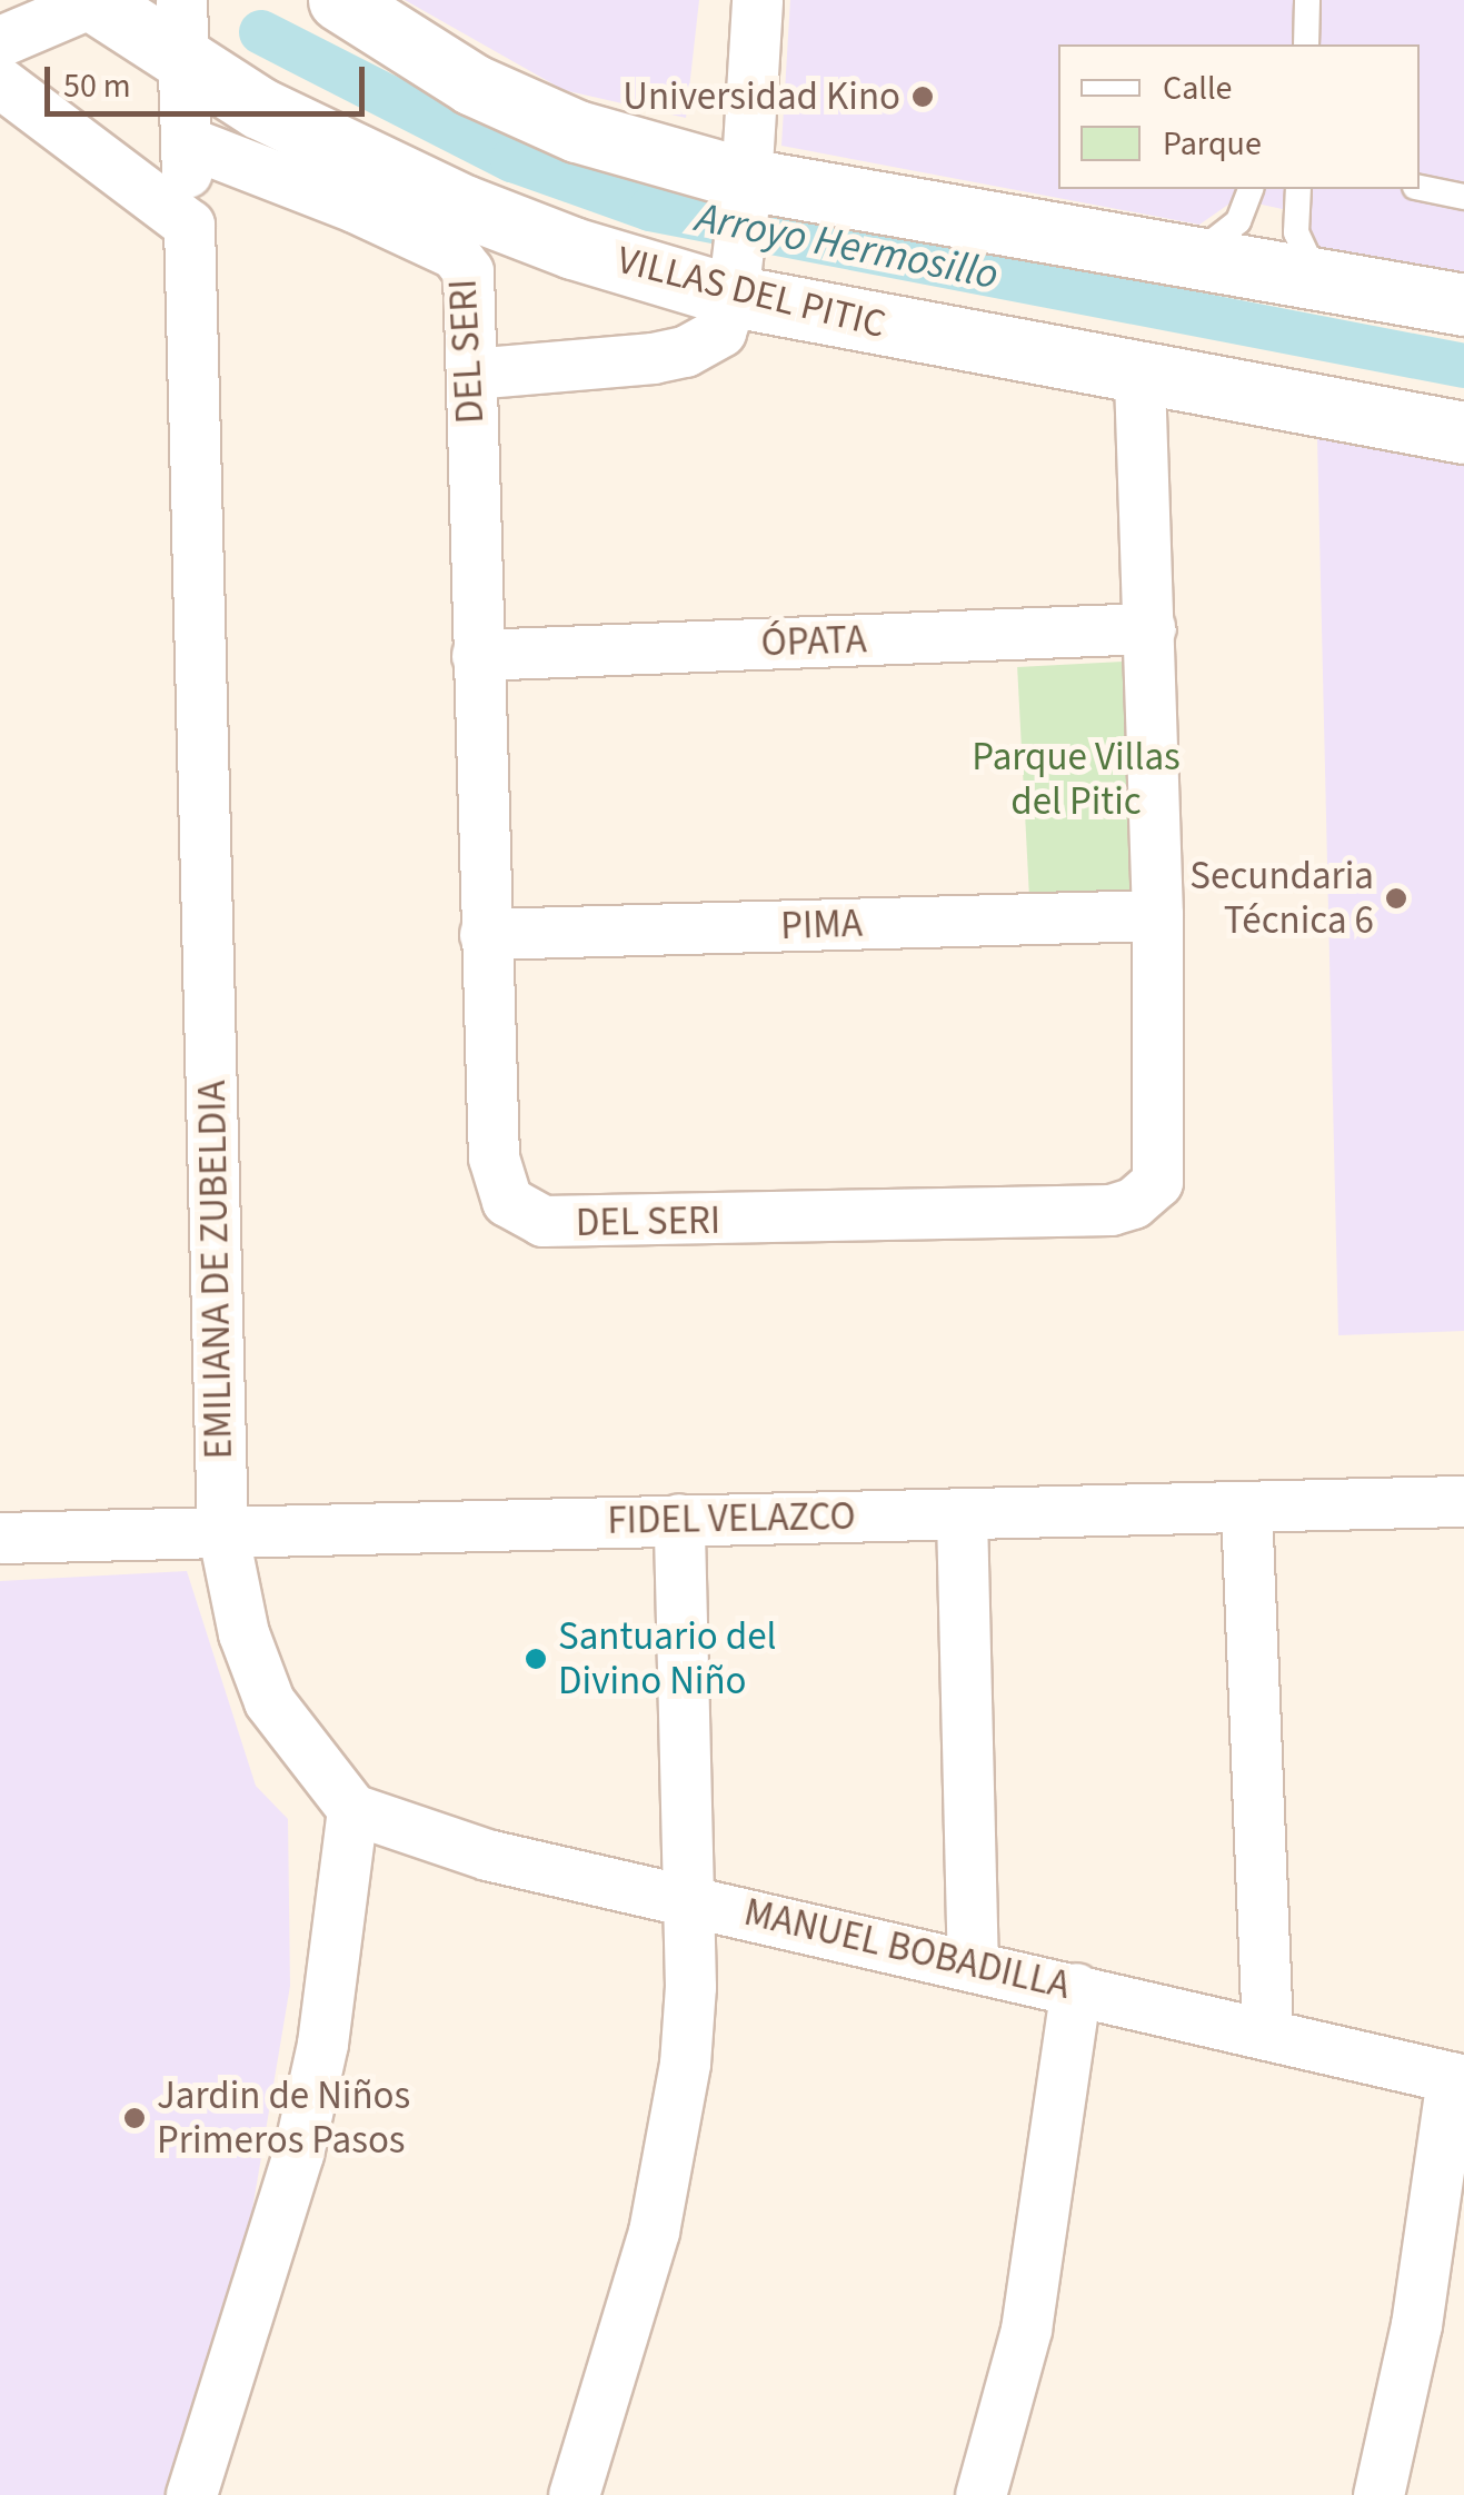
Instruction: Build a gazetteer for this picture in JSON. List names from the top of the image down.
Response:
{
  "streets": {
    "street": [
      "VILLAS DEL PITIC",
      "DEL SERI",
      "ÓPATA",
      "PIMA",
      "EMILIANA DE ZUBELDIA",
      "FIDEL VELAZCO",
      "MANUEL BOBADILLA"
    ]
  },
  "crossings": [
    ["VILLAS DEL PITIC", "DEL SERI"],
    ["VILLAS DEL PITIC", "EMILIANA DE ZUBELDIA"],
    ["DEL SERI", "ÓPATA"],
    ["DEL SERI", "PIMA"],
    ["DEL SERI", "EMILIANA DE ZUBELDIA"],
    ["EMILIANA DE ZUBELDIA", "FIDEL VELAZCO"],
    ["EMILIANA DE ZUBELDIA", "MANUEL BOBADILLA"]
  ],
  "water": ["Arroyo Hermosillo"],
  "parks": ["Parque Villas del Pitic"],
  "places": [
    "Universidad Kino",
    "Secundaria Técnica 6",
    "Santuario del Divino Niño",
    "Jardin de Niños Primeros Pasos"
  ],
  "legend": ["Calle", "Parque"],
  "scale_bar": "50 m"
}
